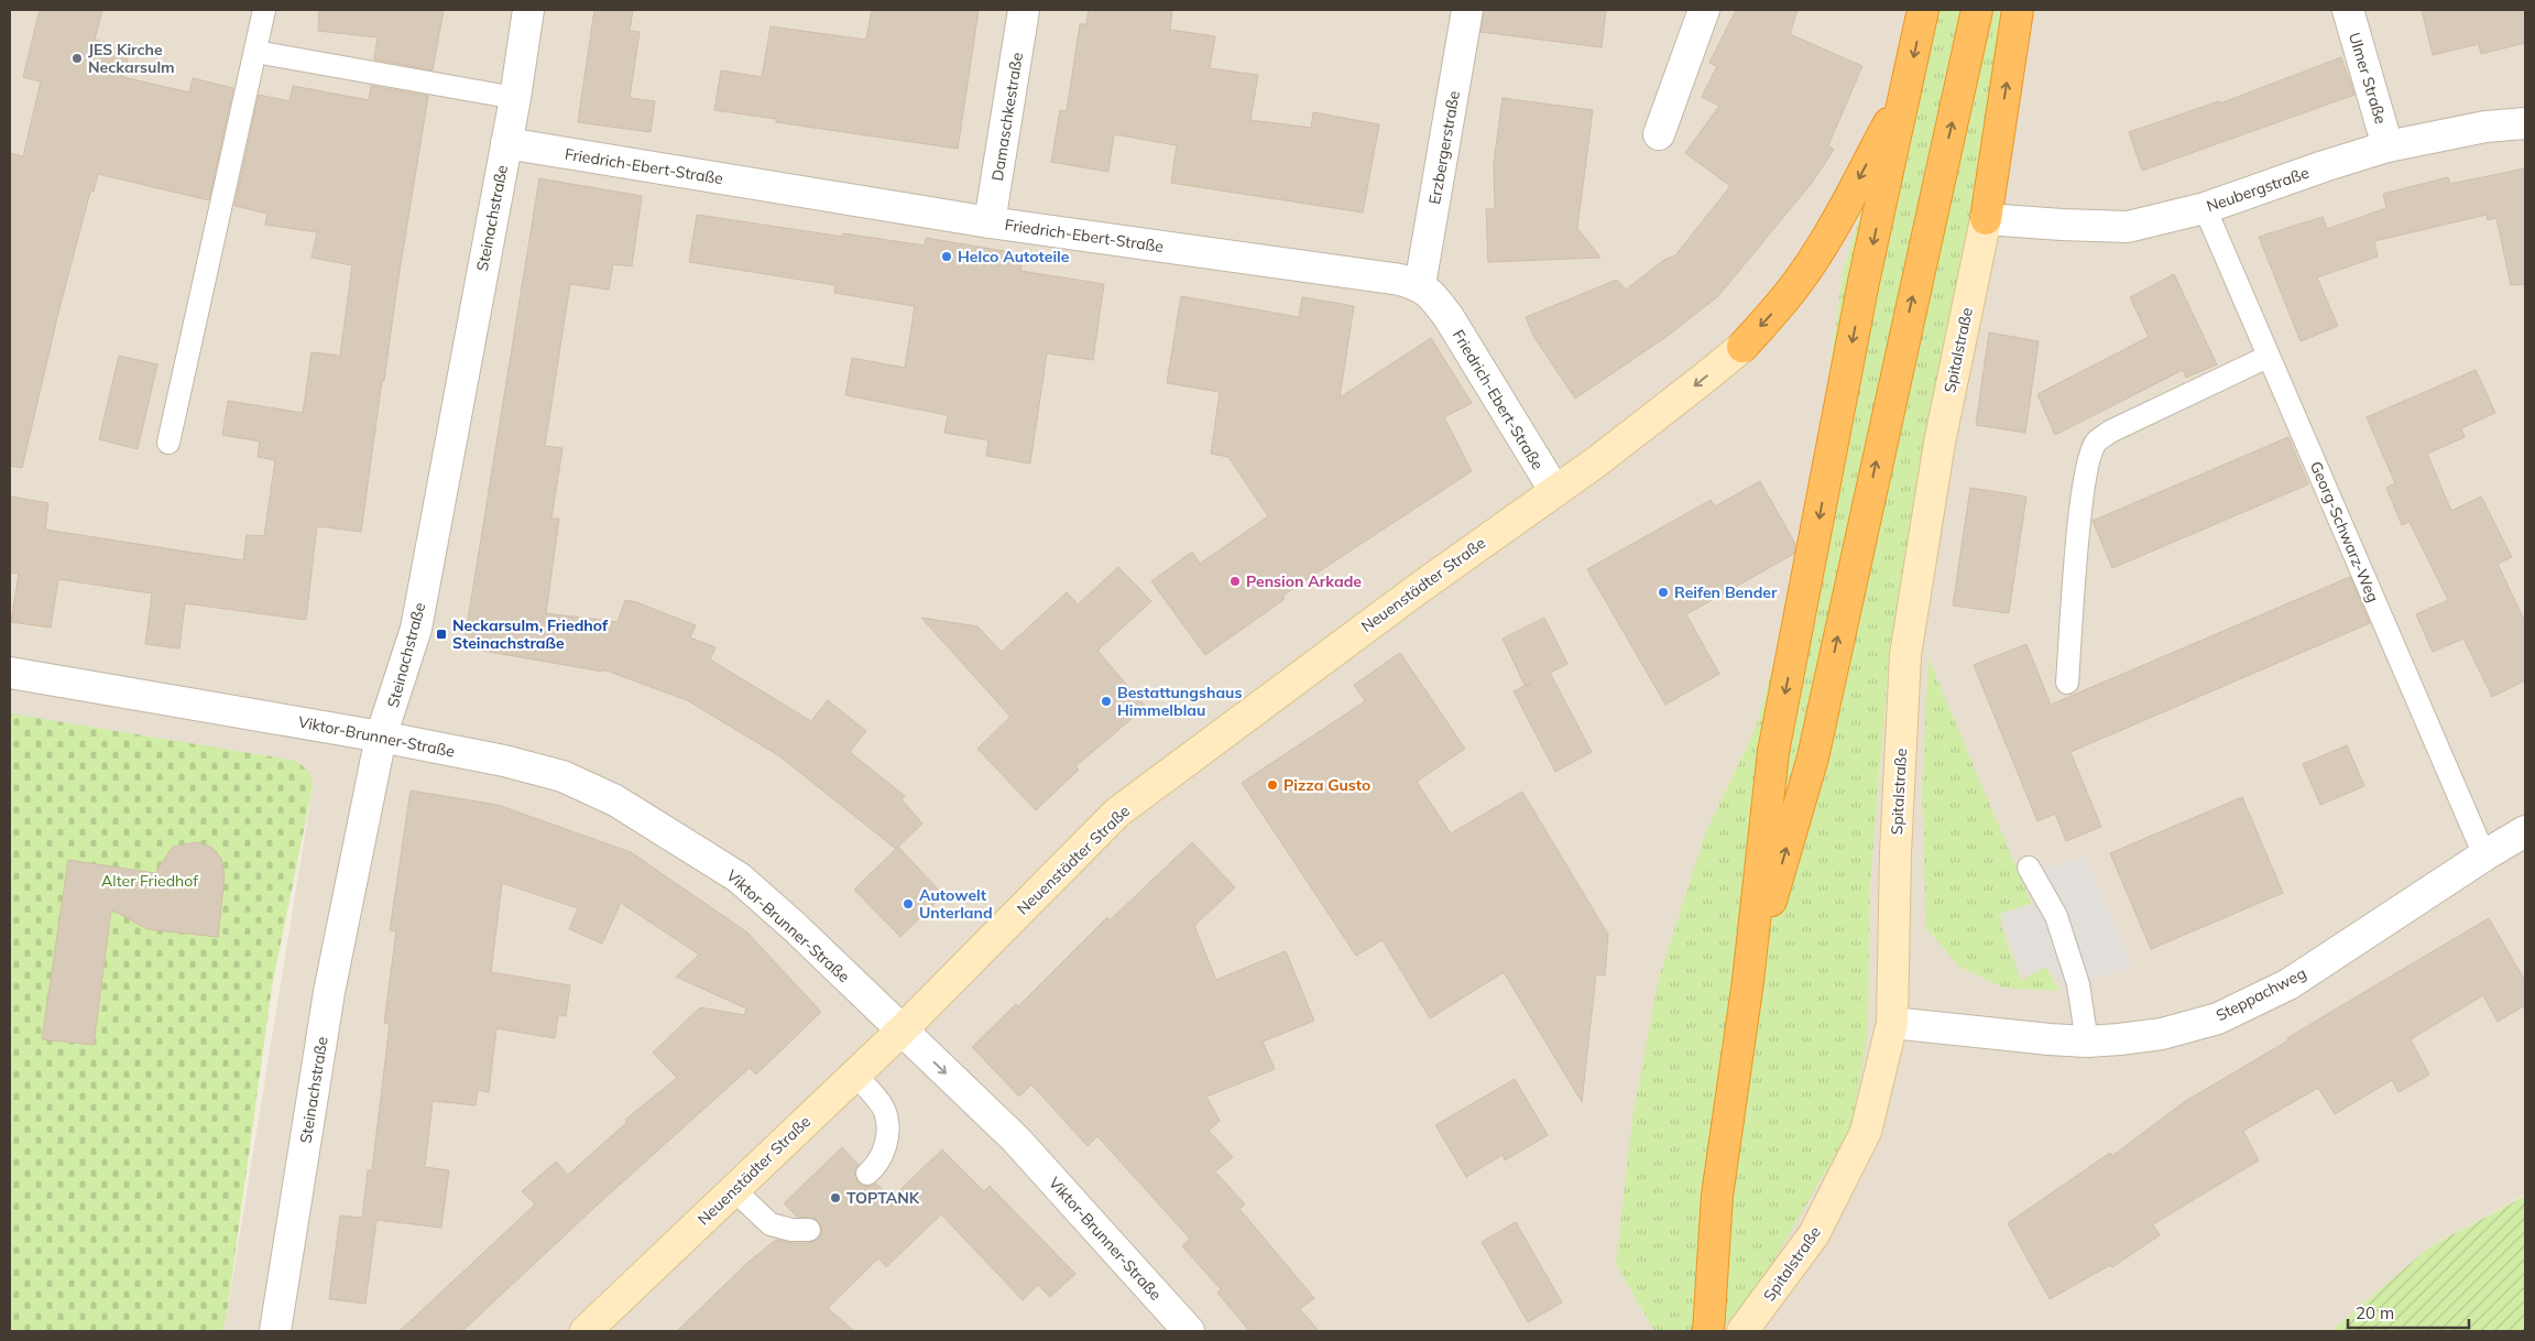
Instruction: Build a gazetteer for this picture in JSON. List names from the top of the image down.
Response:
{
  "streets": {
    "main road": ["Spitalstraße", "Neuenstädter Straße"],
    "street": [
      "Ulmer Straße",
      "Damaschkestraße",
      "Erzbergerstraße",
      "Friedrich-Ebert-Straße",
      "Neubergstraße",
      "Steinachstraße",
      "Viktor-Brunner-Straße",
      "Steppachweg"
    ],
    "lane": ["Georg-Schwarz-Weg"]
  },
  "crossings": [
    ["Ulmer Straße", "Neubergstraße"],
    ["Damaschkestraße", "Friedrich-Ebert-Straße"],
    ["Erzbergerstraße", "Friedrich-Ebert-Straße"],
    ["Friedrich-Ebert-Straße", "Steinachstraße"],
    ["Friedrich-Ebert-Straße", "Neuenstädter Straße"],
    ["Neubergstraße", "Spitalstraße"],
    ["Neubergstraße", "Georg-Schwarz-Weg"],
    ["Steinachstraße", "Viktor-Brunner-Straße"],
    ["Spitalstraße", "Steppachweg"],
    ["Georg-Schwarz-Weg", "Steppachweg"],
    ["Neuenstädter Straße", "Viktor-Brunner-Straße"]
  ],
  "parks": ["Alter Friedhof"],
  "places": {
    "other": [
      "JES Kirche Neckarsulm",
      "Helco Autoteile",
      "Pension Arkade",
      "Reifen Bender",
      "Bestattungshaus Himmelblau",
      "Pizza Gusto",
      "Autowelt Unterland",
      "TOPTANK"
    ],
    "transit": ["Neckarsulm, Friedhof Steinachstraße"]
  },
  "scale_bar": "20 m"
}
